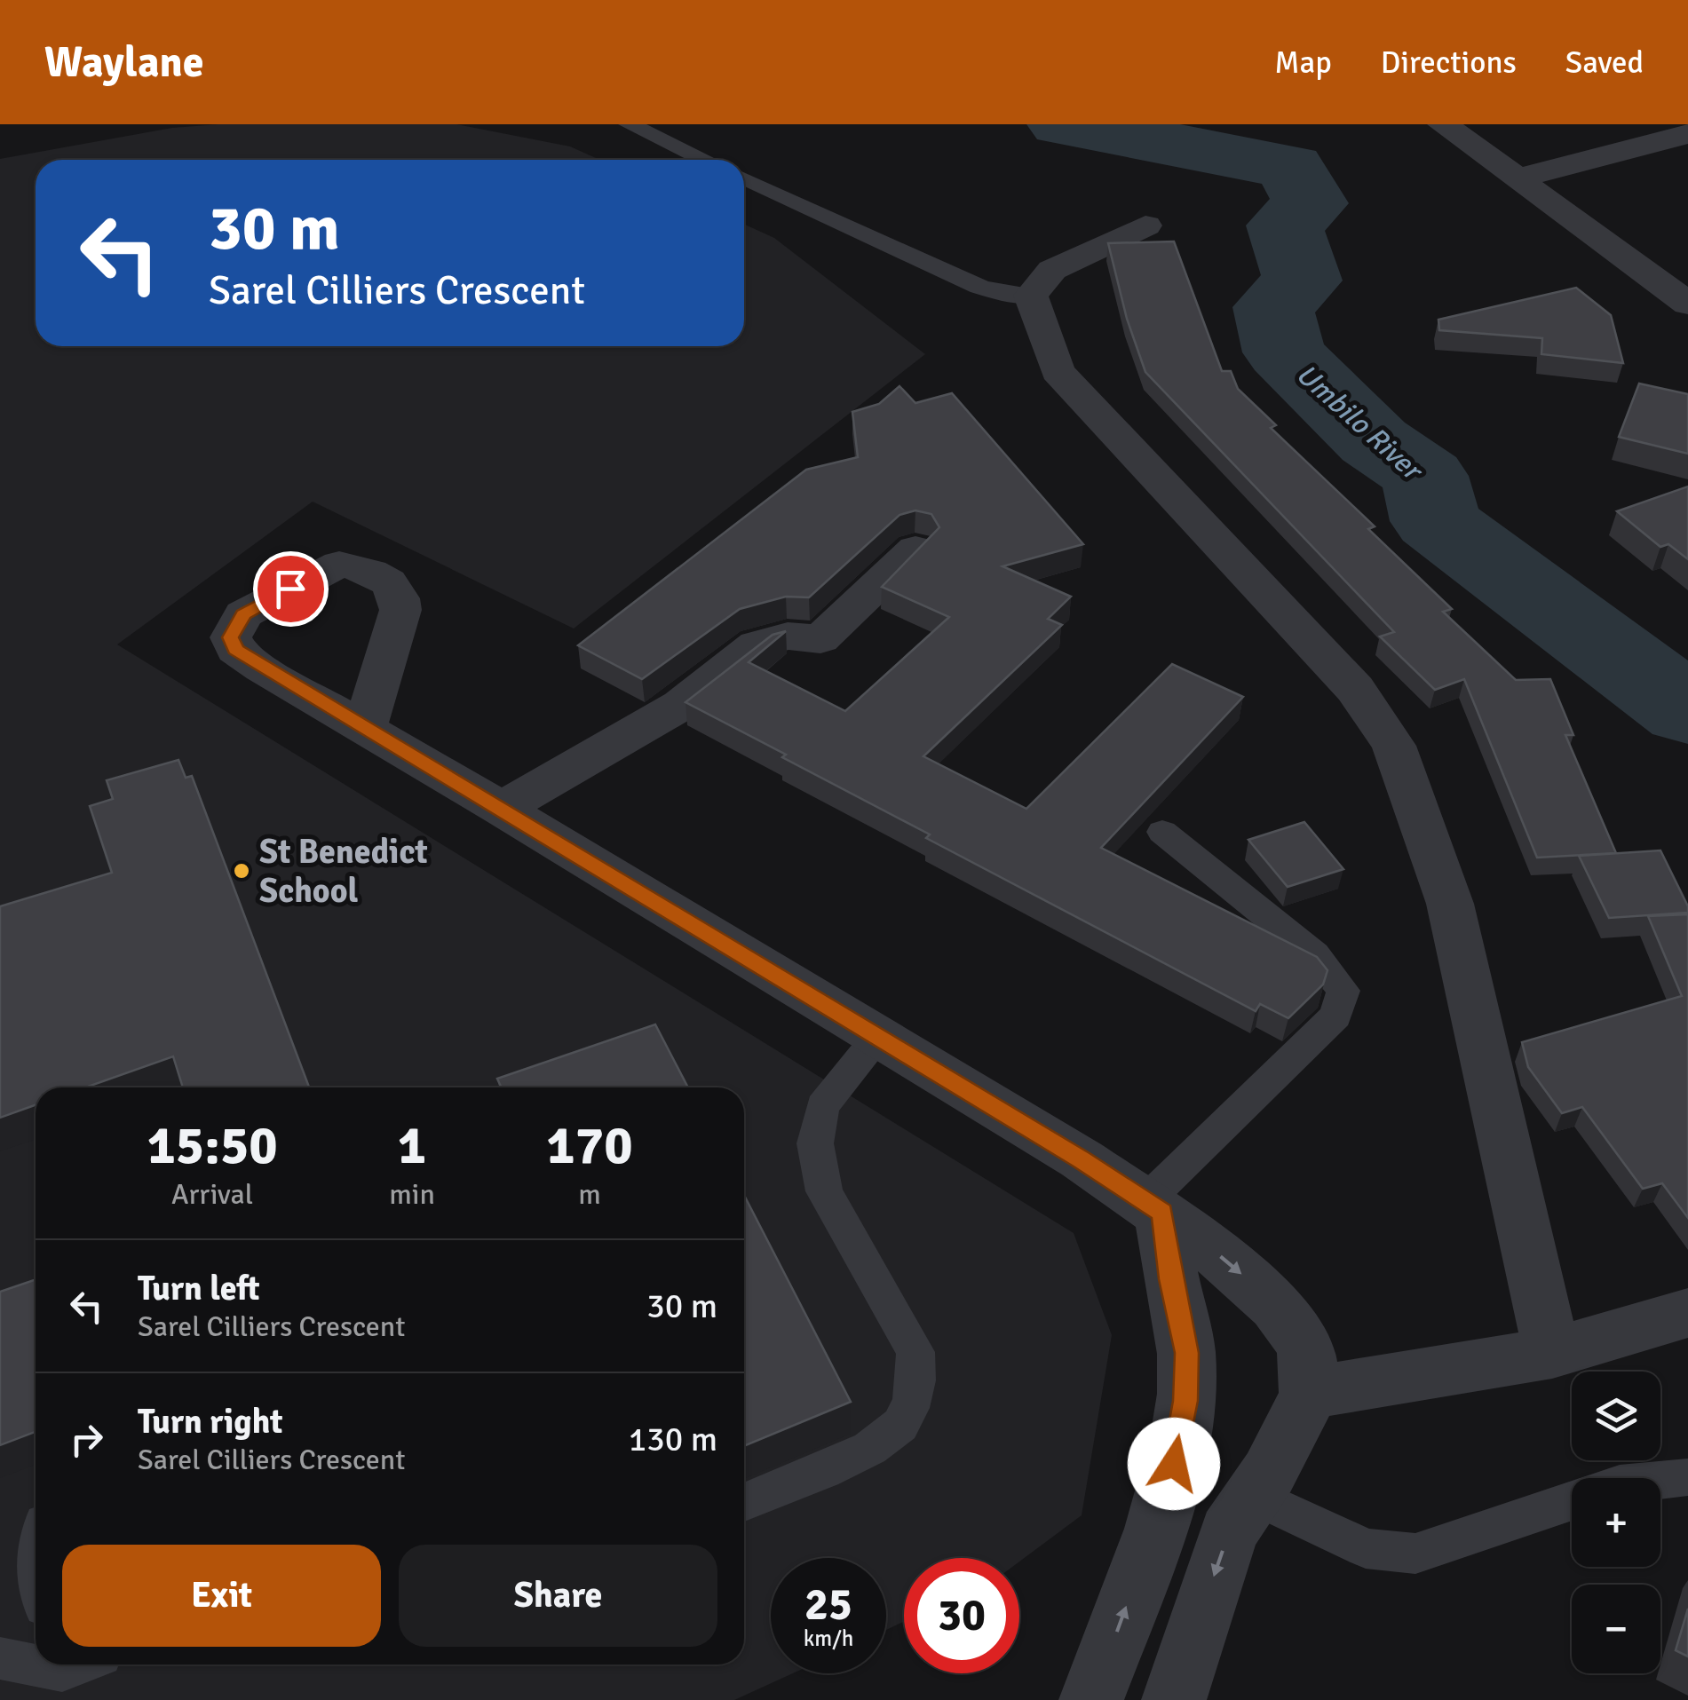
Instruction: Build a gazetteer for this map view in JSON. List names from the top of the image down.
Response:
{
  "water": ["Umbilo River"],
  "places": ["St Benedict School"],
  "page": {
    "header": "Waylane",
    "nav": ["Map", "Directions", "Saved"],
    "turn": ["30 m", "Sarel Cilliers Crescent"],
    "eta": [
      "15:50",
      "Arrival",
      "1",
      "min",
      "170",
      "m"
    ],
    "list": [
      {
        "name": "Turn left",
        "note": "Sarel Cilliers Crescent",
        "value": "30 m"
      },
      {
        "name": "Turn right",
        "note": "Sarel Cilliers Crescent",
        "value": "130 m"
      }
    ],
    "map_buttons": ["+", "−"],
    "buttons": ["Exit", "Share"],
    "speed": "25 km/h",
    "limit": "30"
  }
}
